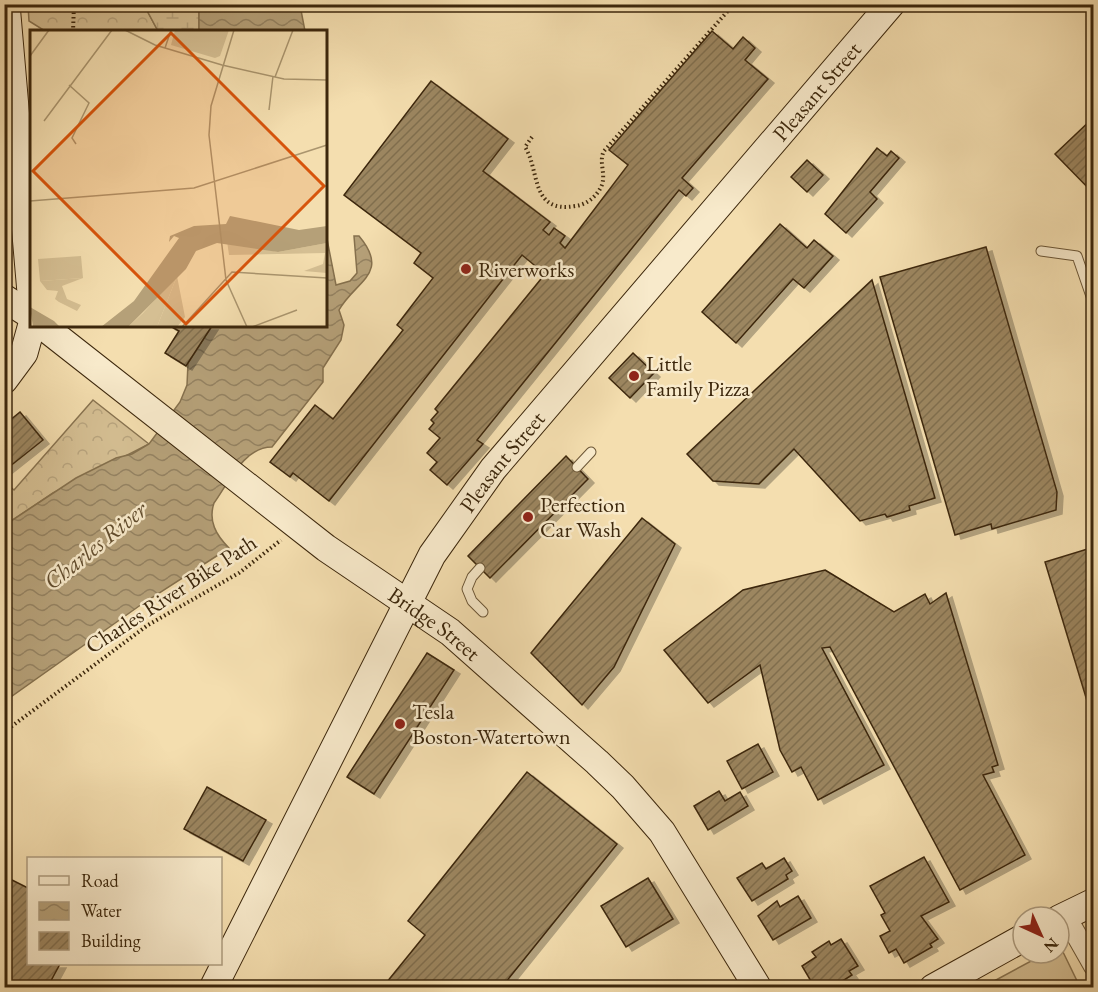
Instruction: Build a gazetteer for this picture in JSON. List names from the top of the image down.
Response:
{
  "streets": {
    "street": ["Pleasant Street", "Bridge Street"],
    "path": ["Charles River Bike Path"]
  },
  "crossings": [
    ["Pleasant Street", "Bridge Street"],
    ["Charles River Bike Path", "Bridge Street"]
  ],
  "water": ["Charles River"],
  "places": [
    "Riverworks",
    "Little Family Pizza",
    "Perfection Car Wash",
    "Tesla Boston-Watertown"
  ],
  "legend": ["Road", "Water", "Building"],
  "north": "bottom right"
}
